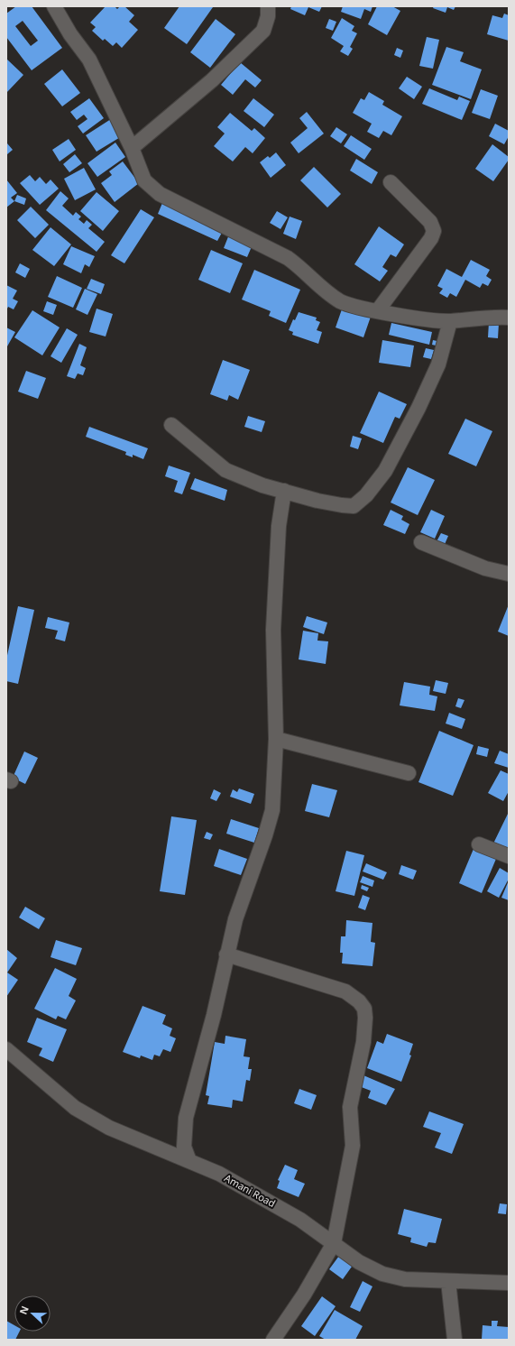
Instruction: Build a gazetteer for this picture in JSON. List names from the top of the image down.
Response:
{
  "streets": {
    "street": ["Amani Road"]
  },
  "north": "left"
}
